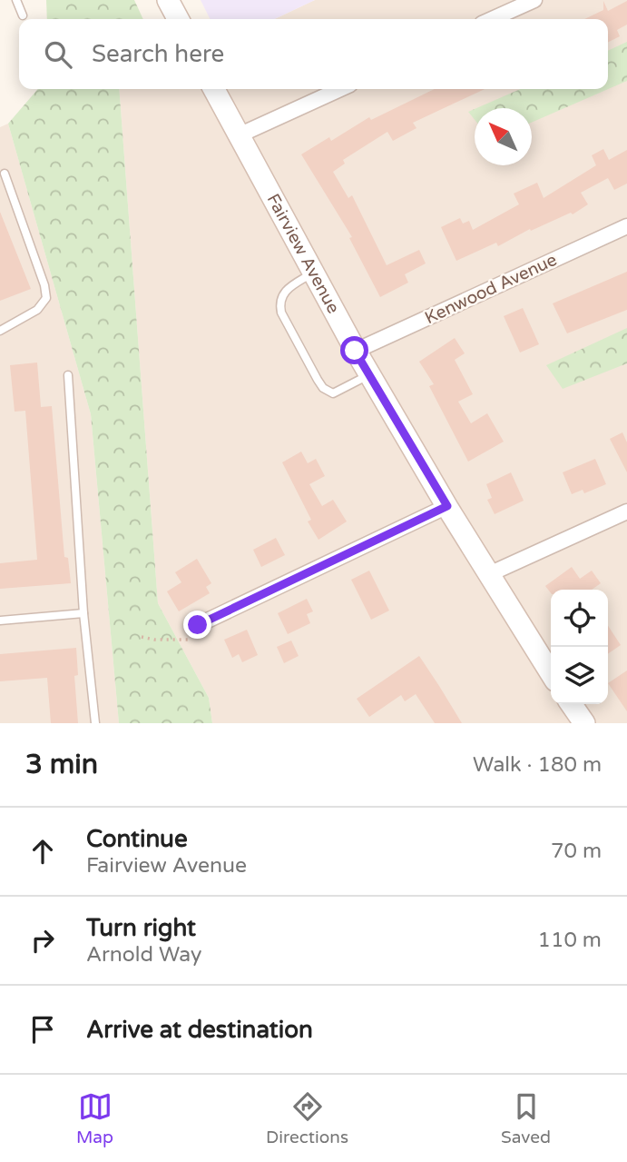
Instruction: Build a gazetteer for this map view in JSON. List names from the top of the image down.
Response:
{
  "streets": {
    "main road": ["Fairview Avenue"],
    "street": ["Kenwood Avenue"]
  },
  "crossings": [
    ["Fairview Avenue", "Kenwood Avenue"]
  ],
  "north": "top left",
  "page": {
    "search": "Search here",
    "heading": ["3 min", "Walk · 180 m"],
    "list": [
      ["Continue", "Fairview Avenue", "70 m"],
      ["Turn right", "Arnold Way", "110 m"],
      "Arrive at destination"
    ],
    "nav": ["Map", "Directions", "Saved"]
  }
}
